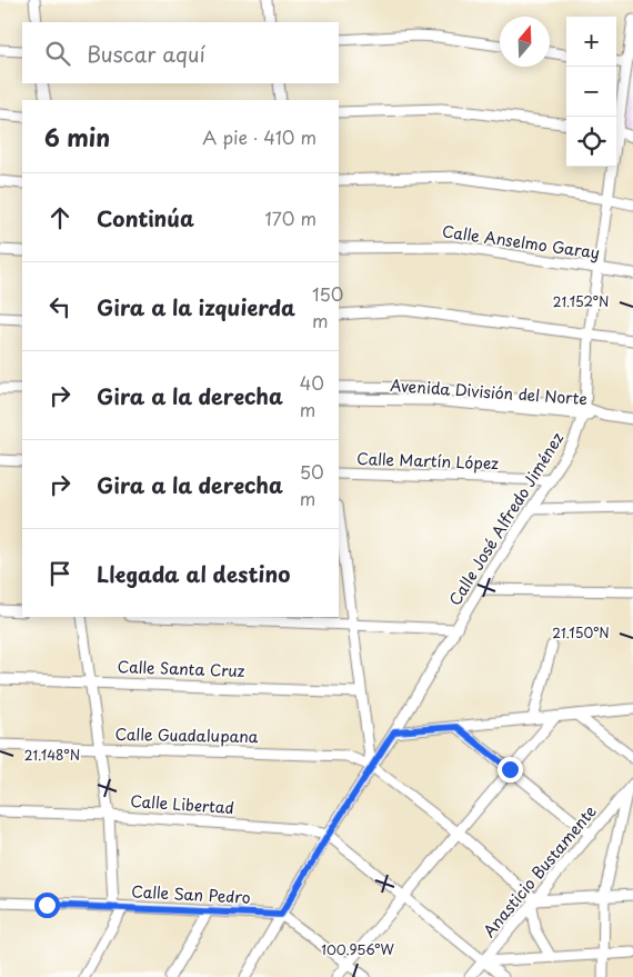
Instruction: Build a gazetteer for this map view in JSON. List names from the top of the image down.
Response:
{
  "streets": {
    "street": [
      "Calle Anselmo Garay",
      "Avenida División del Norte",
      "Calle Martín López",
      "Calle José Alfredo Jiménez",
      "Calle Santa Cruz",
      "Calle Guadalupana",
      "Calle Libertad",
      "Anasticio Bustamente",
      "Calle San Pedro"
    ]
  },
  "crossings": [
    ["Calle Anselmo Garay", "Calle José Alfredo Jiménez"],
    ["Avenida División del Norte", "Calle José Alfredo Jiménez"],
    ["Calle Martín López", "Calle José Alfredo Jiménez"],
    ["Calle José Alfredo Jiménez", "Calle Guadalupana"],
    ["Calle José Alfredo Jiménez", "Calle Libertad"],
    ["Calle José Alfredo Jiménez", "Calle San Pedro"],
    ["Calle Guadalupana", "Anasticio Bustamente"]
  ],
  "north": "top",
  "page": {
    "map_buttons": ["+", "−"],
    "search": "Buscar aquí",
    "heading": ["6 min", "A pie · 410 m"],
    "list": [
      ["Continúa", "170 m"],
      ["Gira a la izquierda", "150 m"],
      ["Gira a la derecha", "40 m"],
      ["Gira a la derecha", "50 m"],
      "Llegada al destino"
    ]
  },
  "coordinates": [
    "21.152°N",
    "21.150°N",
    "21.148°N",
    "100.956°W"
  ]
}
